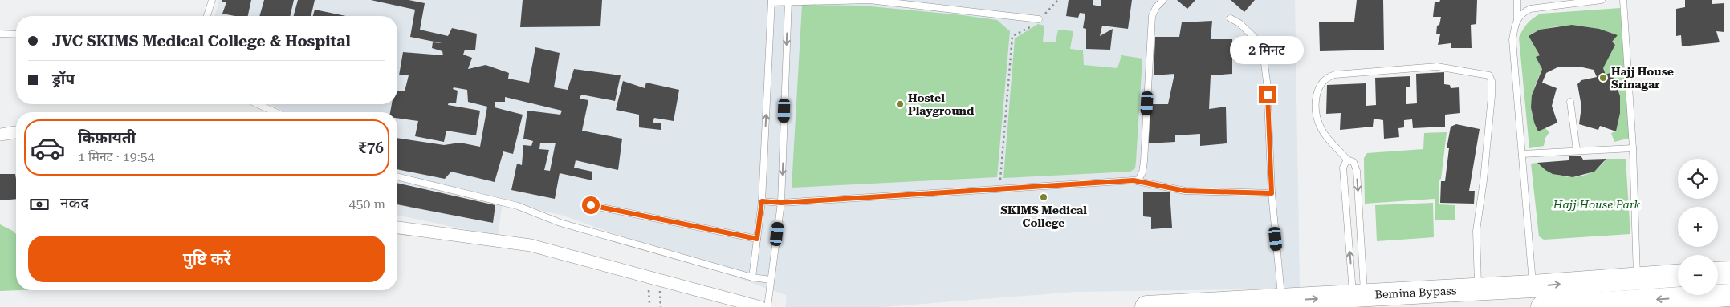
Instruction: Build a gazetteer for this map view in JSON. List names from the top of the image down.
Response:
{
  "streets": {
    "highway": ["Bemina Bypass"]
  },
  "parks": ["Hajj House Park"],
  "places": ["Hajj House Srinagar", "Hostel Playground", "SKIMS Medical College"],
  "page": {
    "banner": ["JVC SKIMS Medical College & Hospital", "ड्रॉप"],
    "bubble": "2 मिनट",
    "list": [
      {
        "name": "किफ़ायती",
        "note": "1 मिनट · 19:54",
        "value": "₹76"
      }
    ],
    "map_buttons": ["+", "−"],
    "pay": ["नकद", "450 m"],
    "buttons": "पुष्टि करें"
  }
}
